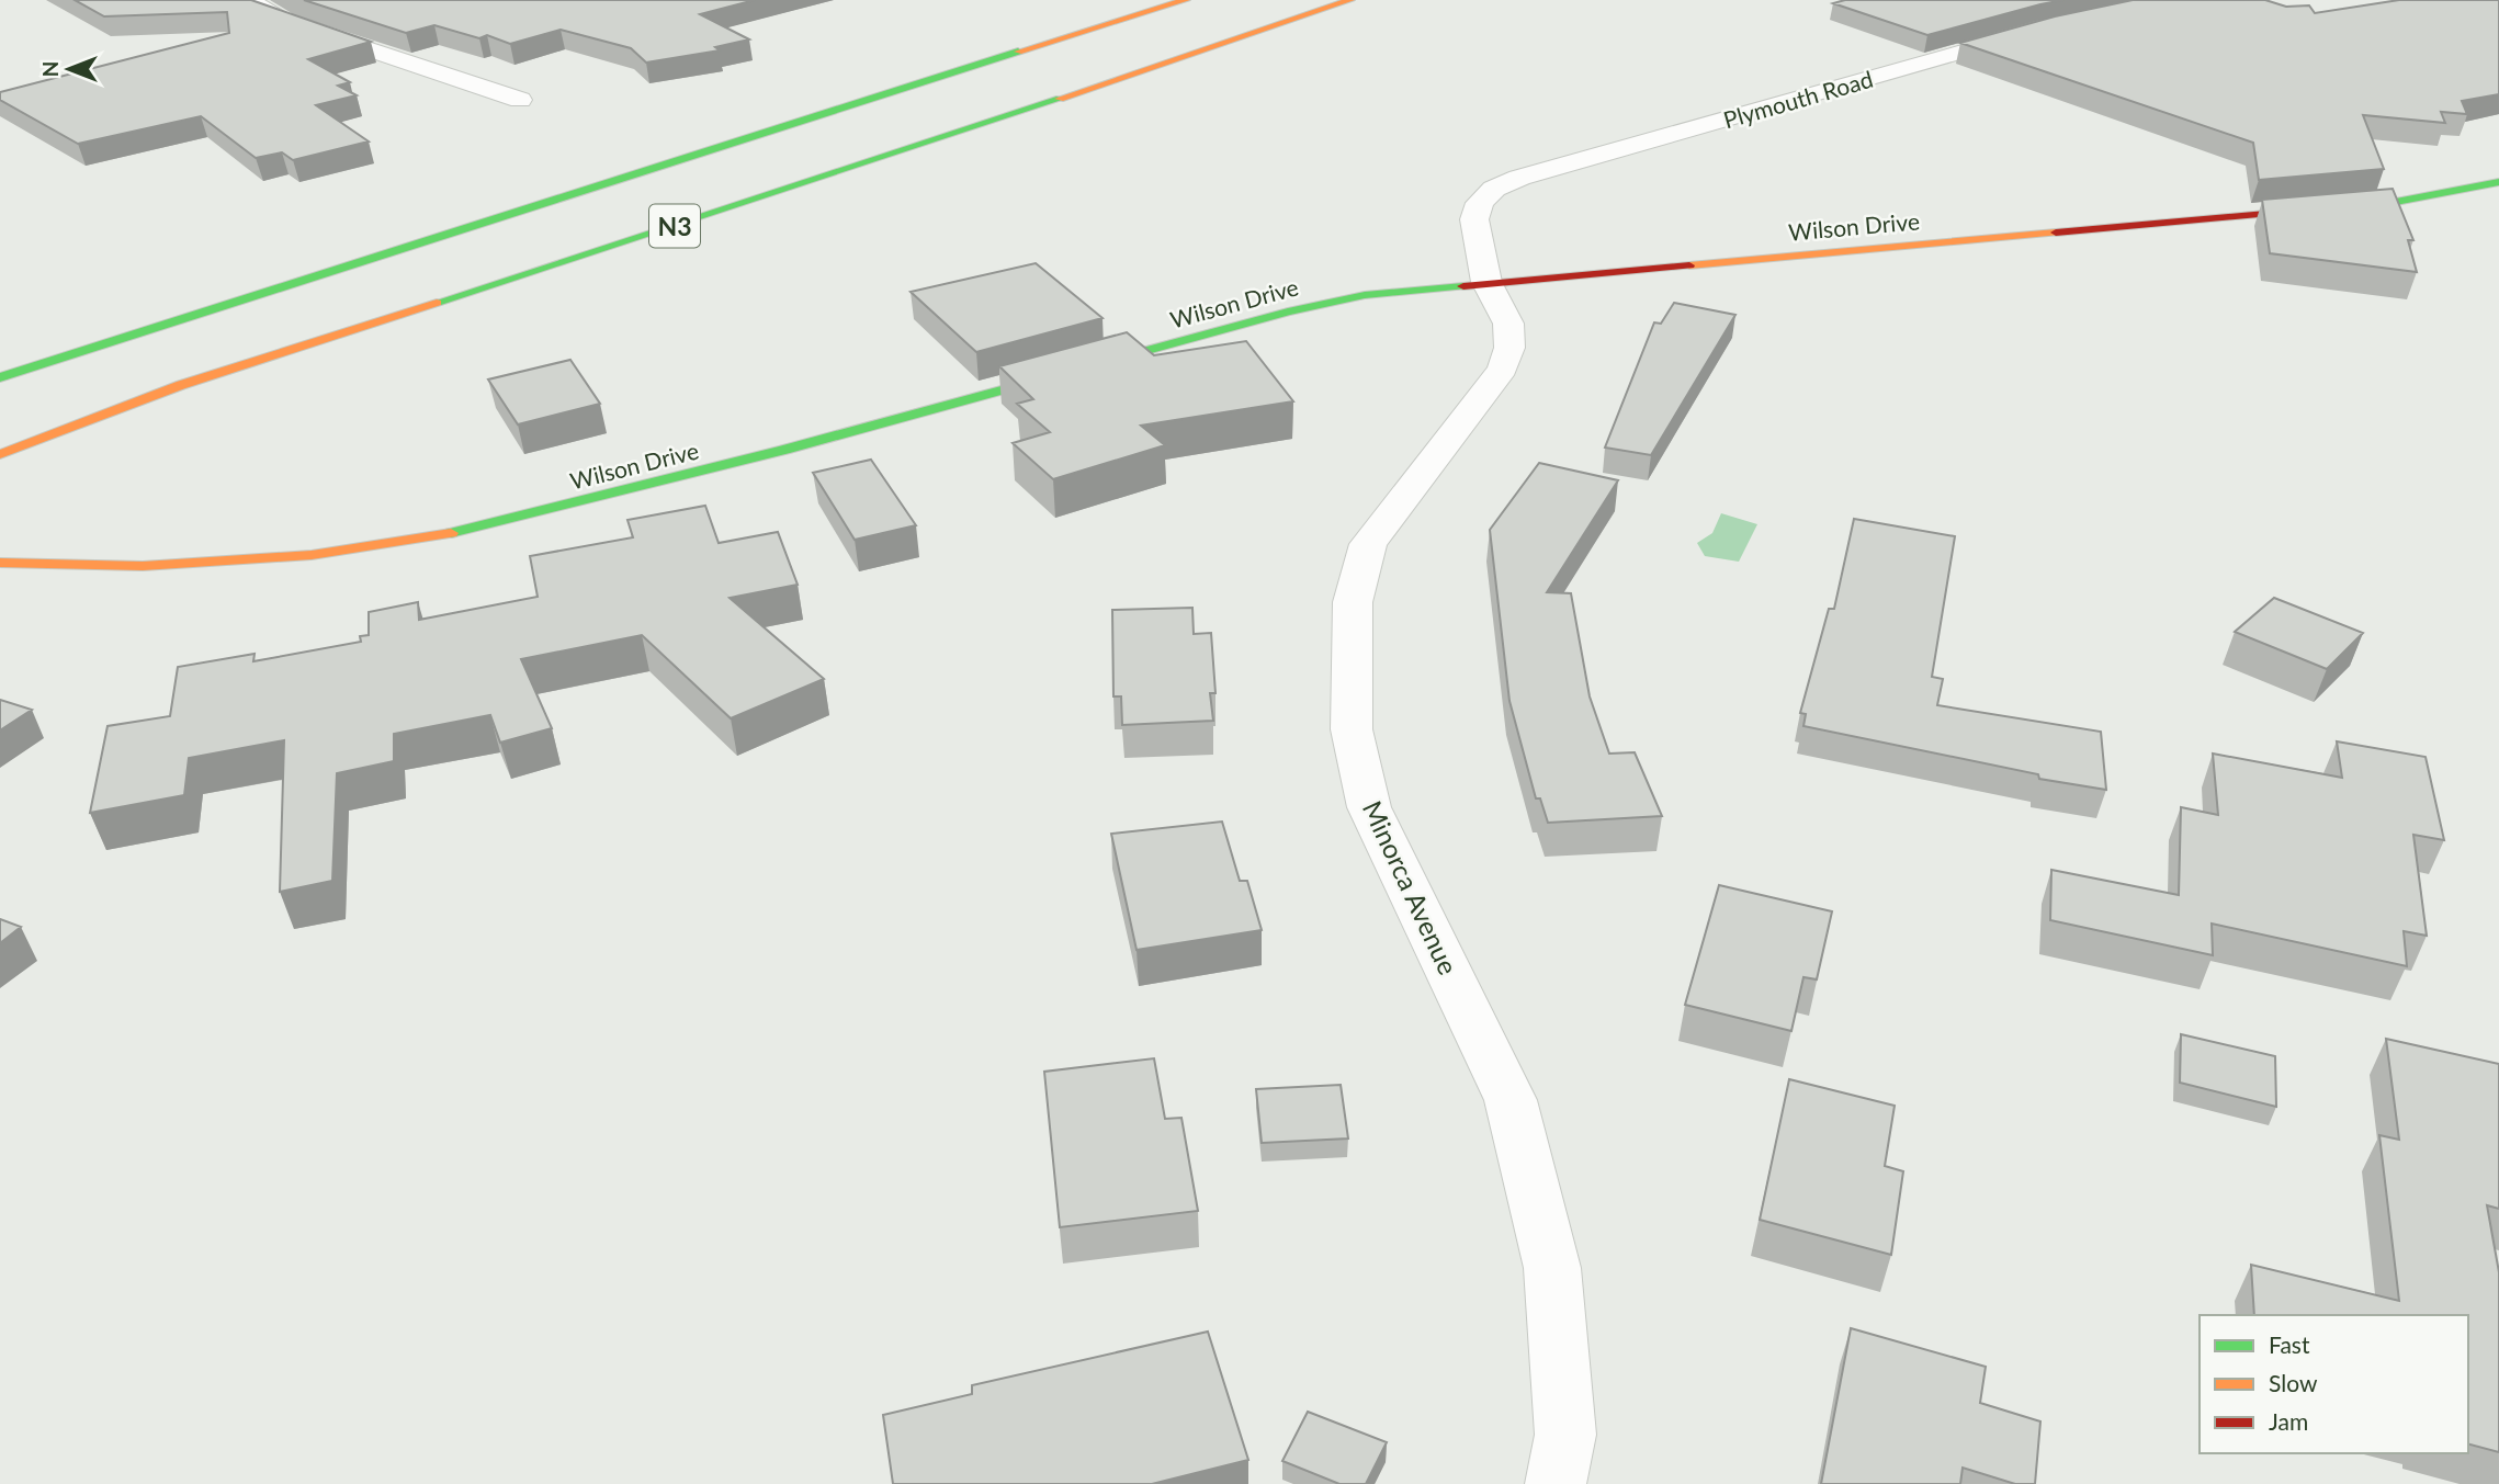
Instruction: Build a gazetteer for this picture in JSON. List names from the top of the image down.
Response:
{
  "streets": {
    "main road": ["N3", "Wilson Drive"],
    "street": ["Plymouth Road", "Minorca Avenue"]
  },
  "crossings": [
    ["Plymouth Road", "Wilson Drive"],
    ["Plymouth Road", "Minorca Avenue"],
    ["Wilson Drive", "Minorca Avenue"]
  ],
  "legend": ["Fast", "Slow", "Jam"],
  "north": "left"
}
